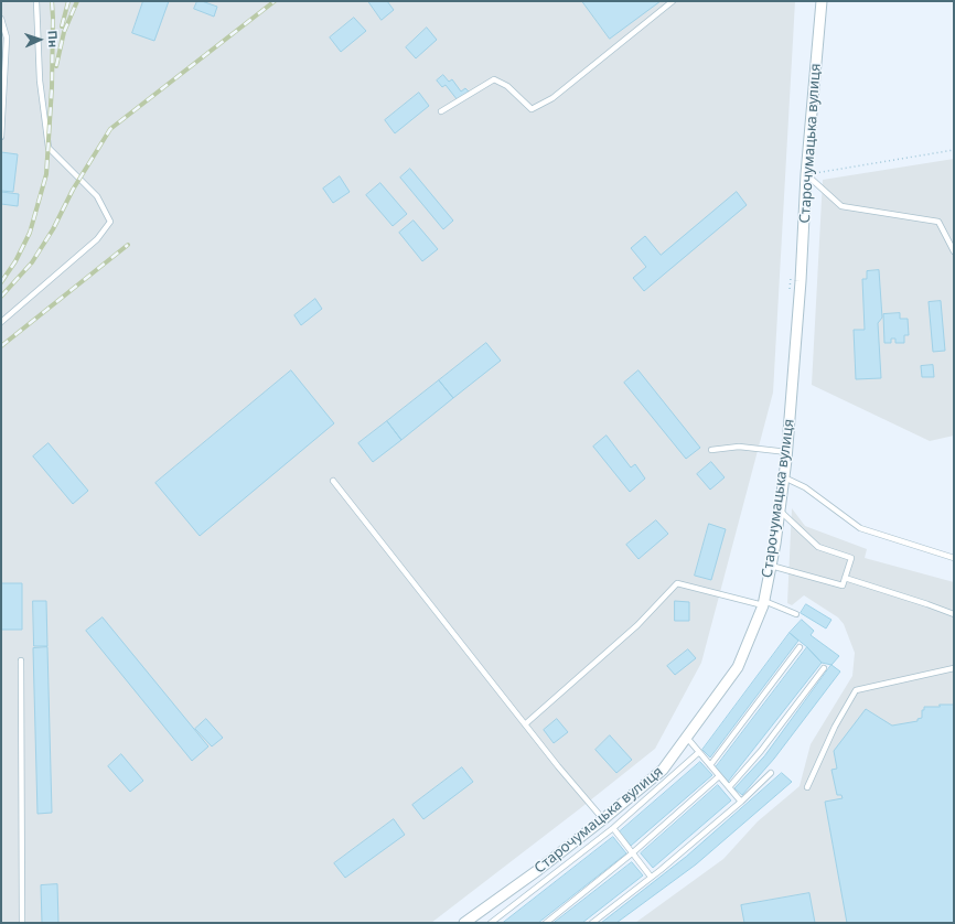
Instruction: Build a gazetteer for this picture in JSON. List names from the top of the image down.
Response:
{
  "streets": {
    "street": ["Старочумацька вулиця"]
  },
  "north": "right"
}
